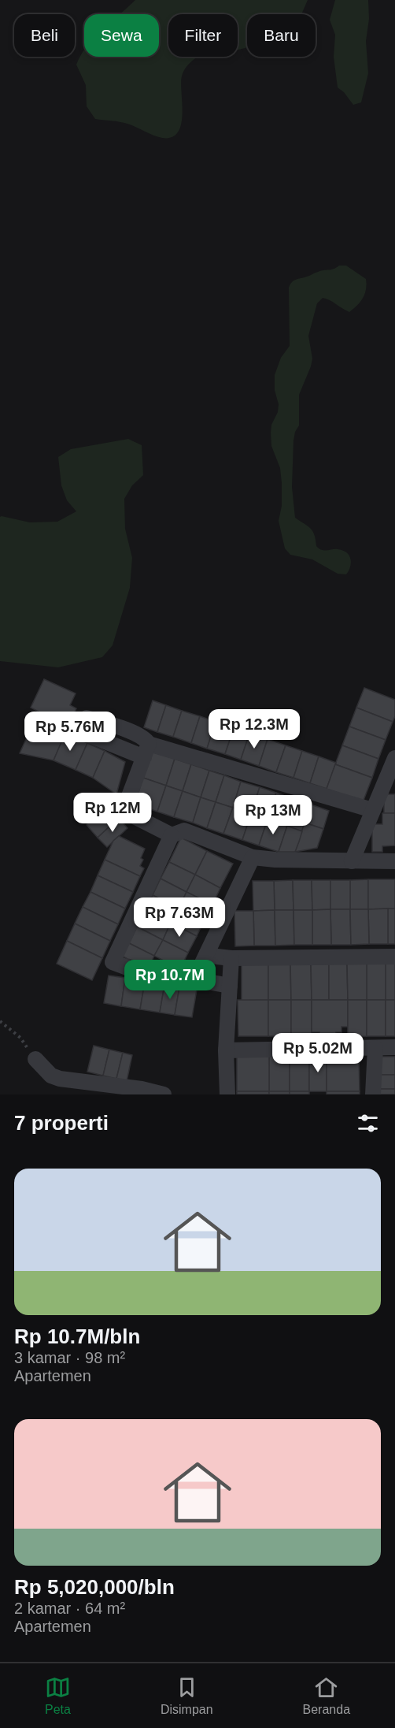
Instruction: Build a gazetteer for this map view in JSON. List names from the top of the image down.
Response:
{
  "page": {
    "chip": [
      "Beli",
      "Sewa",
      "Filter",
      "Baru"
    ],
    "price": [
      "Rp 12.3M",
      "Rp 5.76M",
      "Rp 12M",
      "Rp 13M",
      "Rp 7.63M",
      "Rp 10.7M",
      "Rp 5.02M"
    ],
    "heading": "7 properti",
    "list": [
      {
        "name": "Rp 10.7M/bln",
        "note": "3 kamar · 98 m² · Apartemen"
      },
      {
        "name": "Rp 5,020,000/bln",
        "note": "2 kamar · 64 m² · Apartemen"
      }
    ],
    "tabs": ["Peta", "Disimpan", "Beranda"]
  }
}
